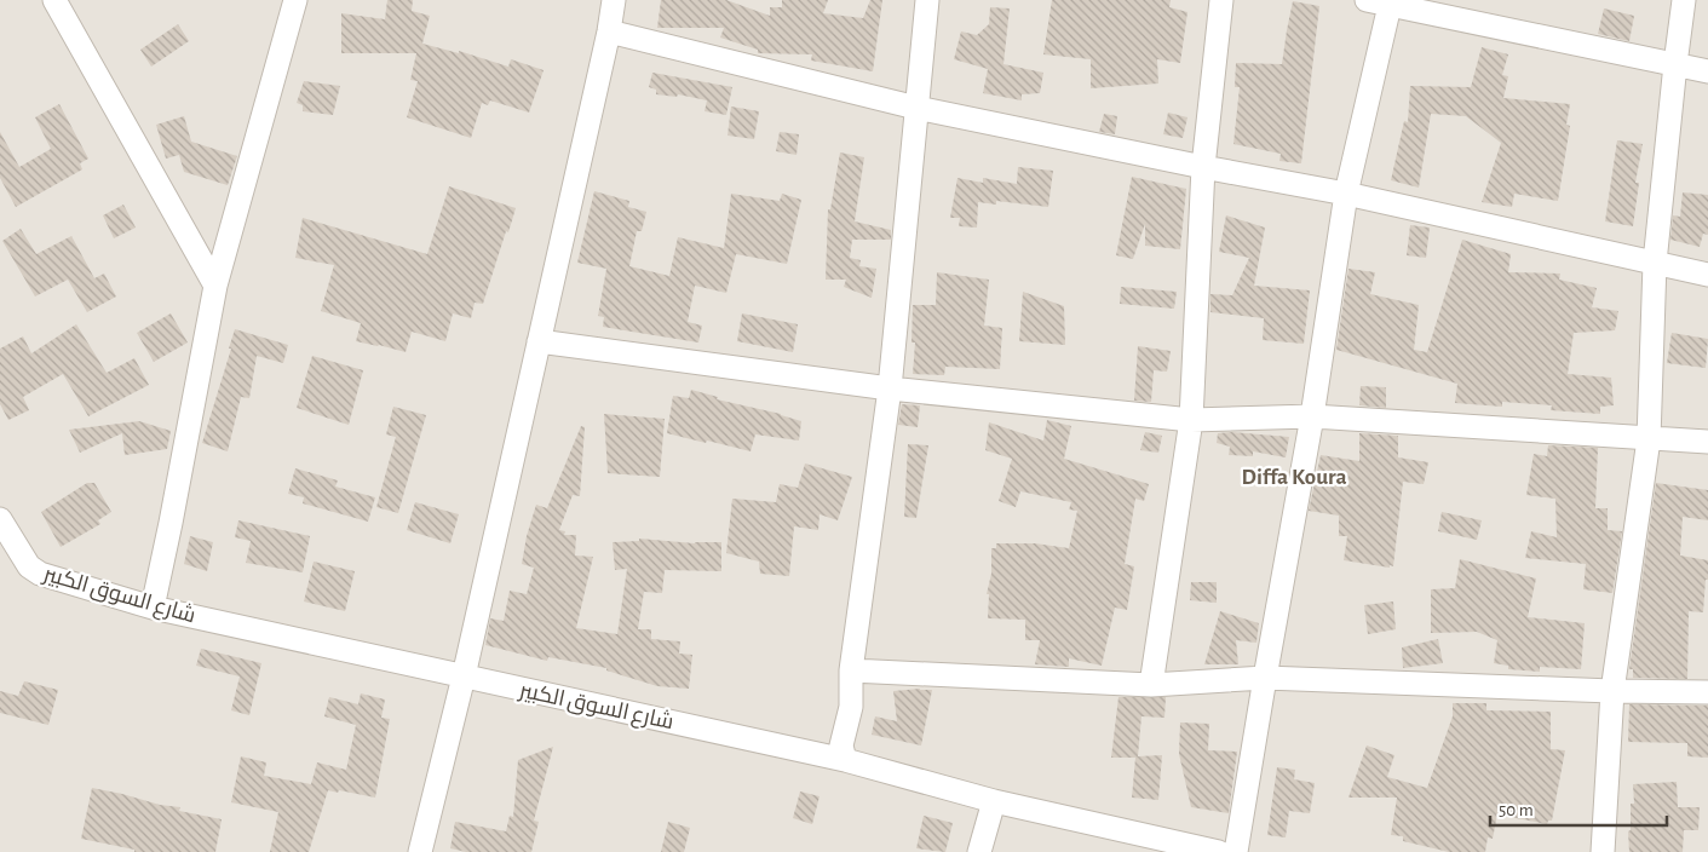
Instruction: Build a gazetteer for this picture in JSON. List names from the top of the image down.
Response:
{
  "streets": {
    "street": ["شارع السوق الكبير"]
  },
  "districts": ["Diffa Koura"],
  "scale_bar": "50 m"
}
